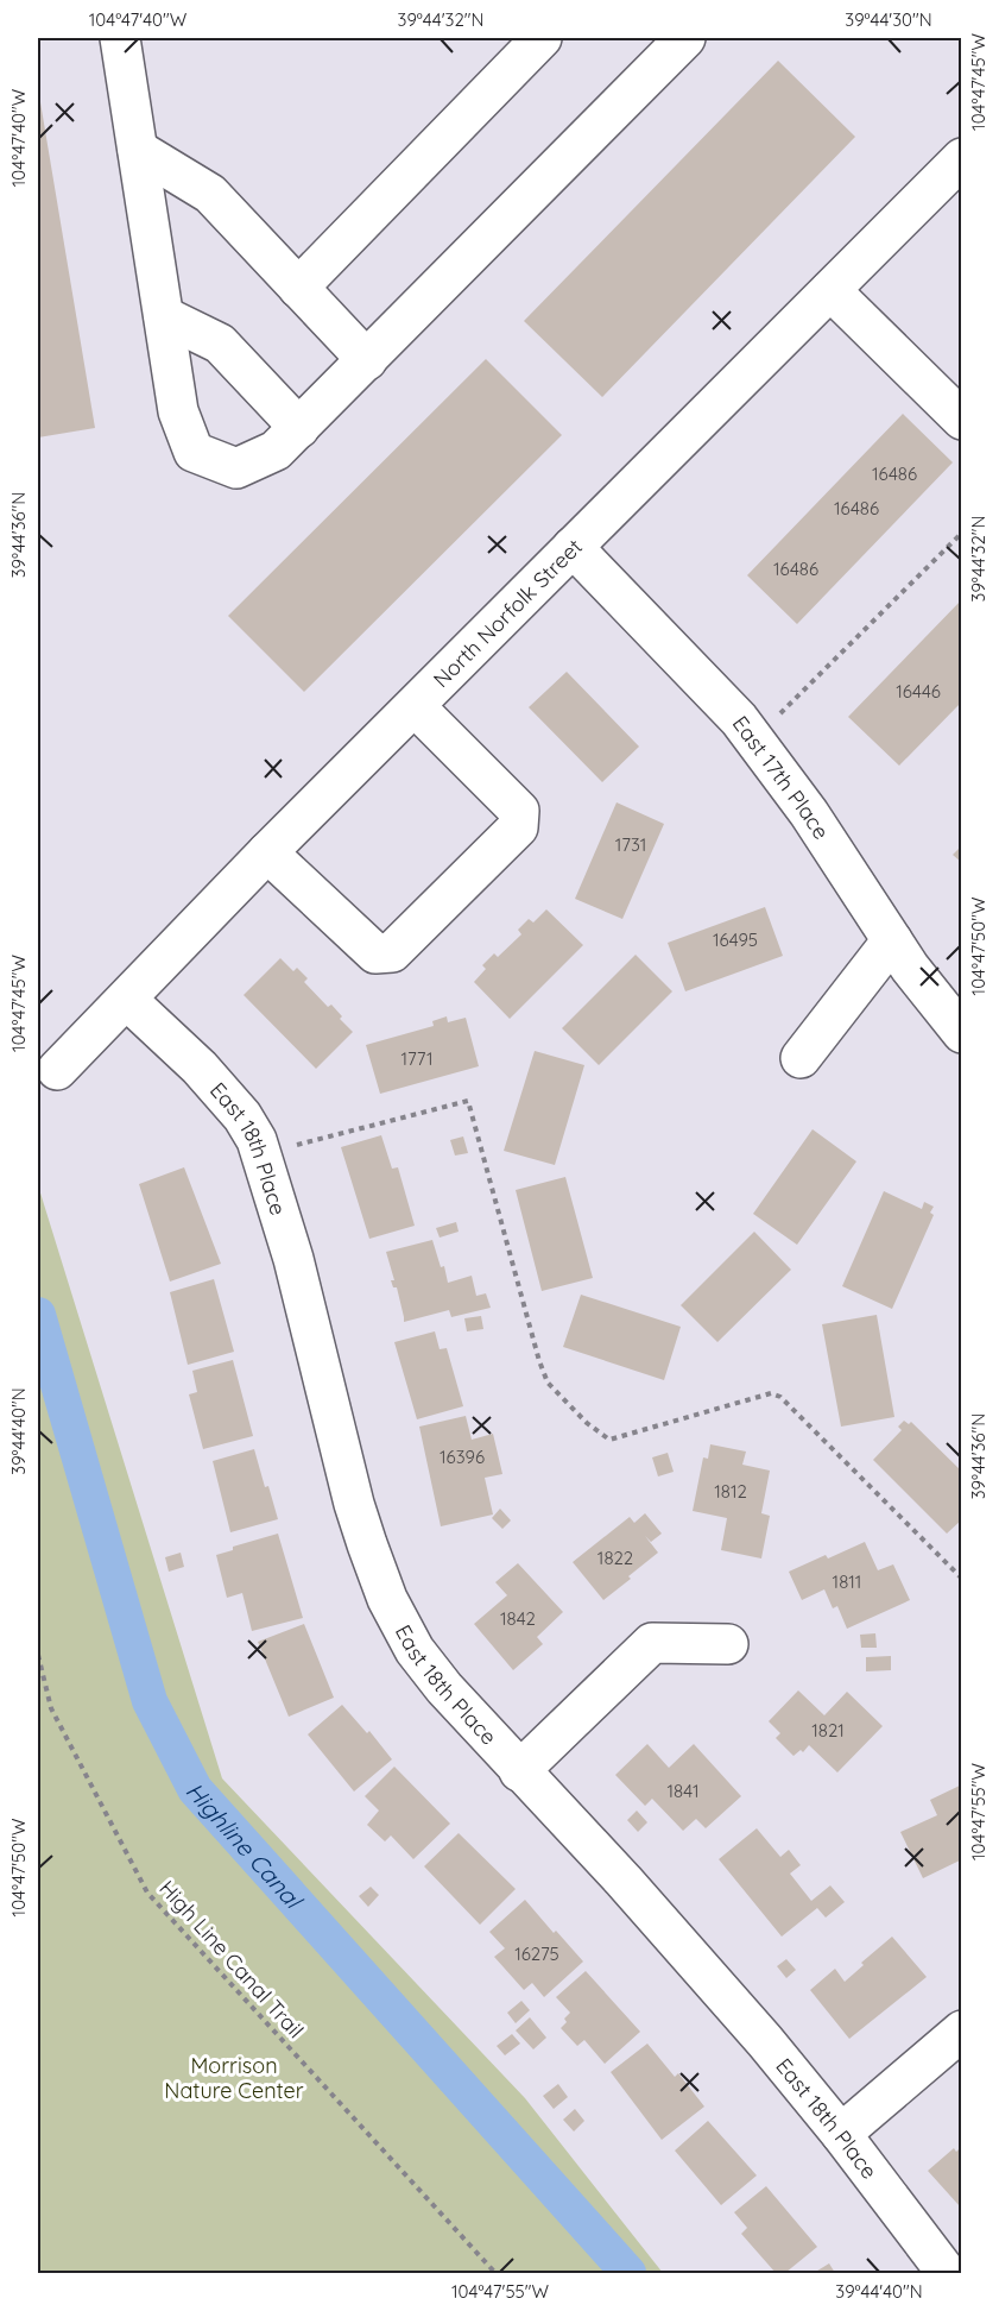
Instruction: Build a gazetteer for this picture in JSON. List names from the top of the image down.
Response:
{
  "streets": {
    "street": ["North Norfolk Street", "East 17th Place", "East 18th Place"],
    "path": ["High Line Canal Trail"]
  },
  "crossings": [
    ["North Norfolk Street", "East 17th Place"],
    ["North Norfolk Street", "East 18th Place"]
  ],
  "water": ["Highline Canal"],
  "parks": ["Morrison Nature Center"],
  "house_numbers": [
    "16486",
    "16486",
    "16486",
    "16446",
    "1731",
    "16495",
    "1771",
    "16396",
    "1812",
    "1822",
    "1811",
    "1842",
    "1821",
    "1841",
    "16275"
  ],
  "coordinates": [
    "104°47'40\"W",
    "39°44'32\"N",
    "39°44'30\"N",
    "104°47'45\"W",
    "39°44'36\"N",
    "104°47'50\"W",
    "39°44'40\"N",
    "104°47'55\"W"
  ]
}
